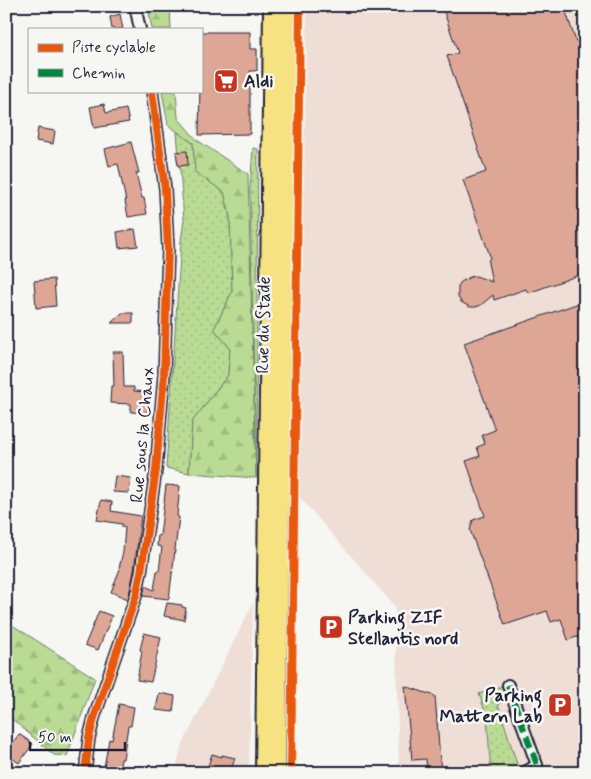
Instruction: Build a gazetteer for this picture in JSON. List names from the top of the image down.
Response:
{
  "streets": {
    "main road": ["Rue du Stade"],
    "street": ["Rue sous la Chaux"]
  },
  "places": {
    "supermarket": ["Aldi"],
    "parking": ["Parking ZIF Stellantis nord", "Parking Mattern Lab"]
  },
  "legend": ["Piste cyclable", "Chemin"],
  "scale_bar": "50 m"
}
